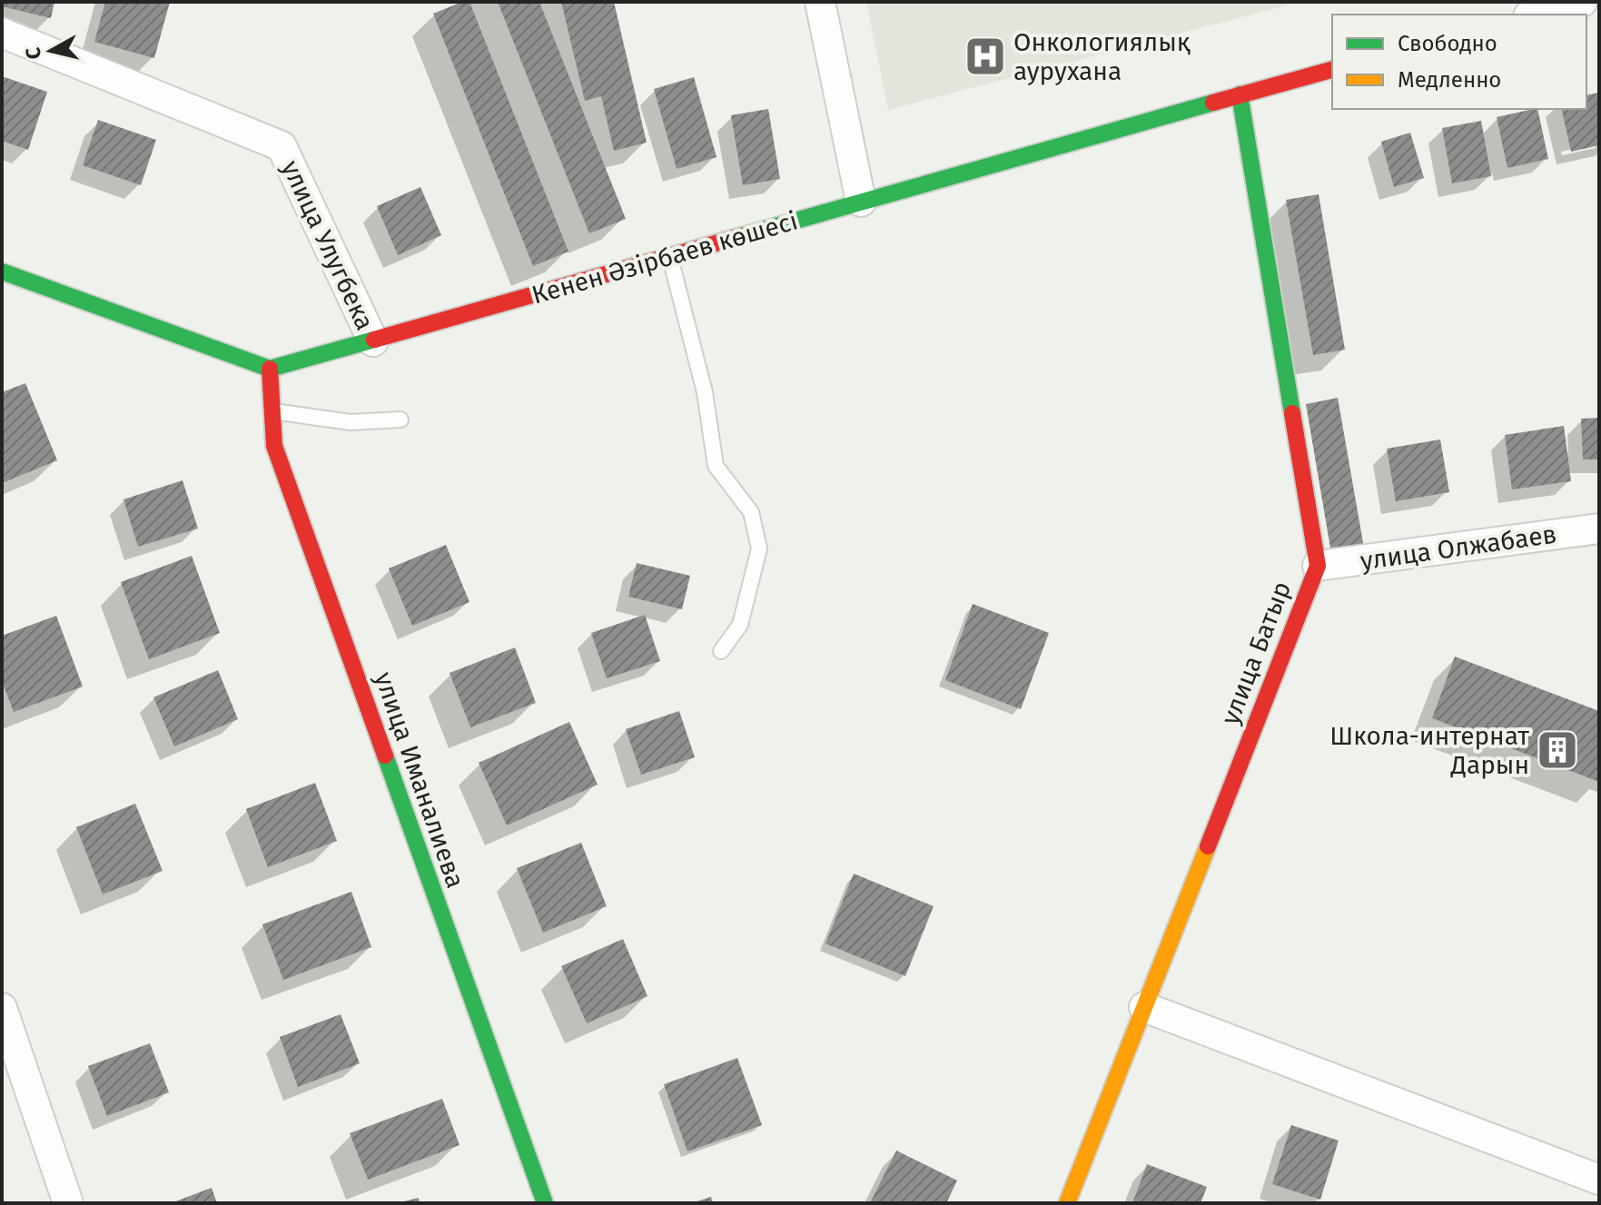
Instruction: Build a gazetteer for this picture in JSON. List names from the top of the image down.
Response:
{
  "streets": {
    "street": [
      "улица Улугбека",
      "Кенен Әзірбаев көшесі",
      "улица Олжабаев",
      "улица Батыр",
      "улица Иманалиева"
    ]
  },
  "crossings": [
    ["улица Улугбека", "Кенен Әзірбаев көшесі"],
    ["Кенен Әзірбаев көшесі", "улица Батыр"],
    ["Кенен Әзірбаев көшесі", "улица Иманалиева"],
    ["улица Олжабаев", "улица Батыр"]
  ],
  "places": {
    "hospital": ["Онкологиялық аурухана"],
    "building": ["Школа-интернат Дарын"]
  },
  "legend": ["Свободно", "Медленно"],
  "north": "left"
}
